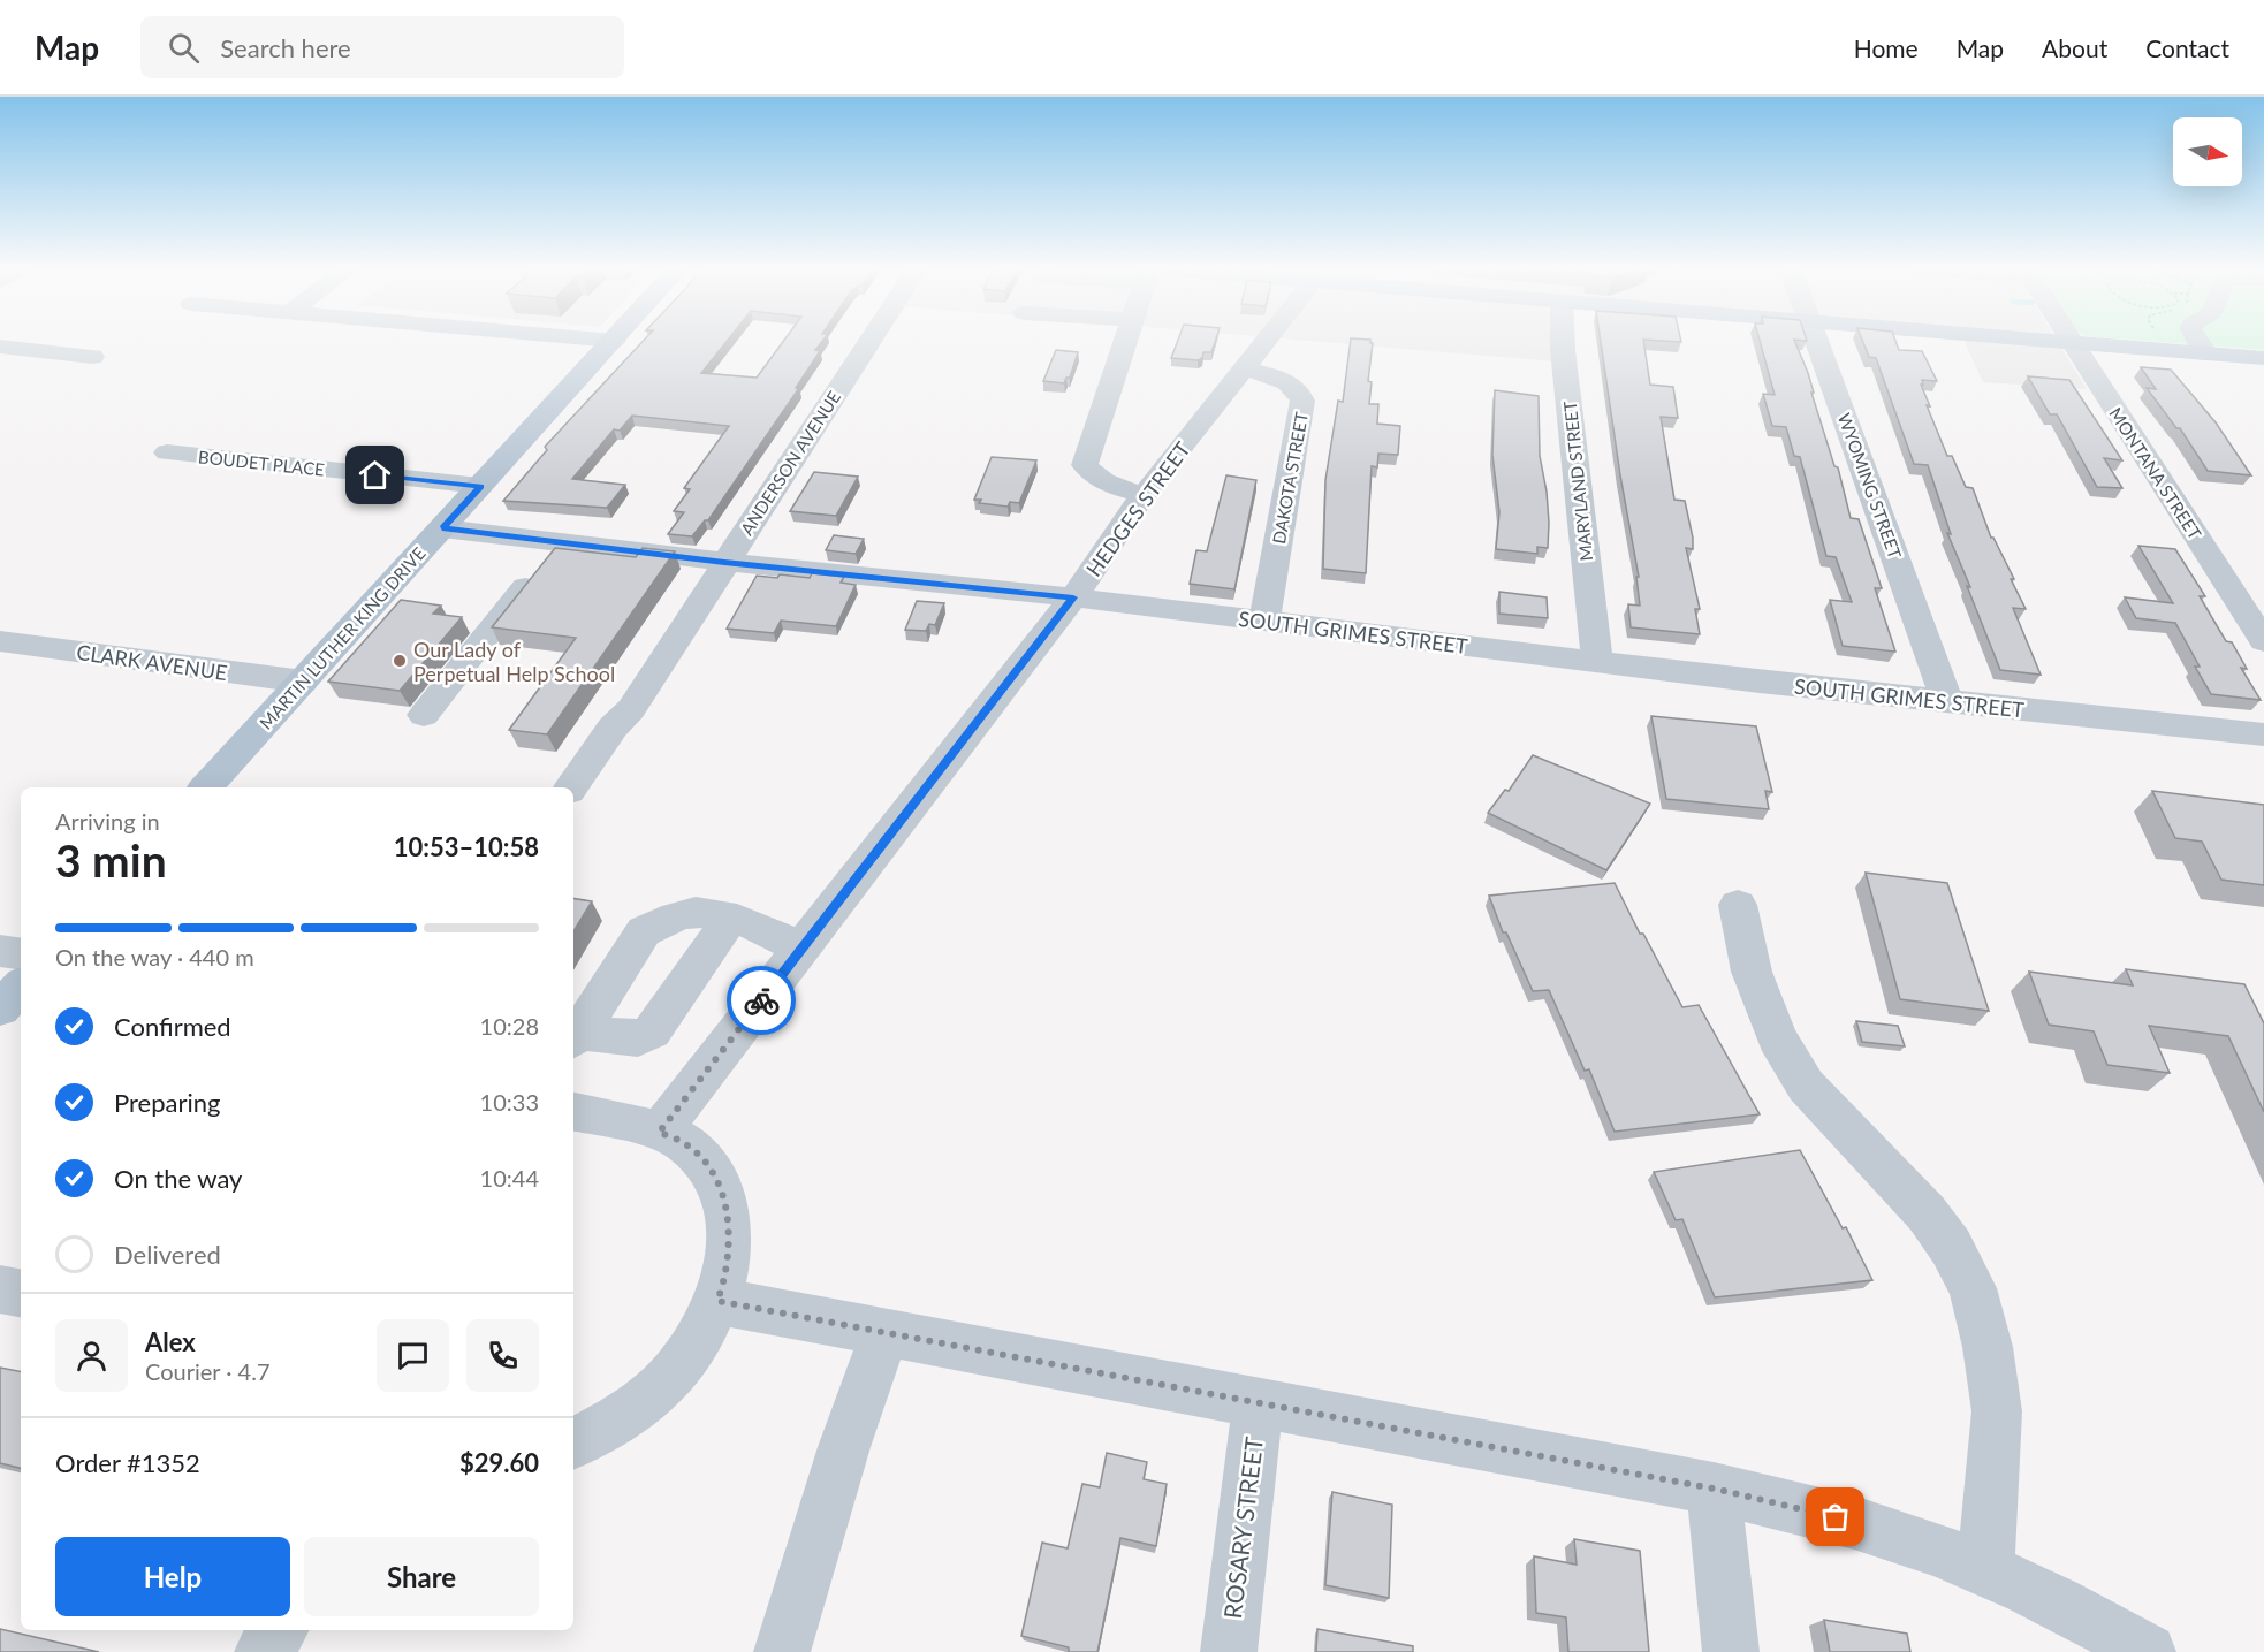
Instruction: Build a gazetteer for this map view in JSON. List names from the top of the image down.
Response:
{
  "streets": {
    "main road": ["MARTIN LUTHER KING DRIVE"],
    "street": [
      "BOUDET PLACE",
      "ANDERSON AVENUE",
      "MONTANA STREET",
      "DAKOTA STREET",
      "MARYLAND STREET",
      "WYOMING STREET",
      "HEDGES STREET",
      "SOUTH GRIMES STREET",
      "CLARK AVENUE",
      "ROSARY STREET"
    ]
  },
  "crossings": [
    ["BOUDET PLACE", "MARTIN LUTHER KING DRIVE"],
    ["ANDERSON AVENUE", "SOUTH GRIMES STREET"],
    ["DAKOTA STREET", "HEDGES STREET"],
    ["DAKOTA STREET", "SOUTH GRIMES STREET"],
    ["MARYLAND STREET", "SOUTH GRIMES STREET"],
    ["WYOMING STREET", "SOUTH GRIMES STREET"],
    ["HEDGES STREET", "SOUTH GRIMES STREET"],
    ["SOUTH GRIMES STREET", "MARTIN LUTHER KING DRIVE"],
    ["MARTIN LUTHER KING DRIVE", "CLARK AVENUE"]
  ],
  "places": ["Our Lady of Perpetual Help School"],
  "north": "right",
  "page": {
    "header": "Map",
    "search": "Search here",
    "nav": [
      "Home",
      "Map",
      "About",
      "Contact"
    ],
    "heading": ["3 min", "Arriving in", "10:53–10:58"],
    "panel": [
      "Alex",
      "Courier · 4.7",
      "Order #1352",
      "$29.60"
    ],
    "bar": "On the way · 440 m",
    "list": [
      ["Confirmed", "10:28"],
      ["Preparing", "10:33"],
      ["On the way", "10:44"],
      "Delivered"
    ],
    "buttons": ["Help", "Share"]
  }
}
